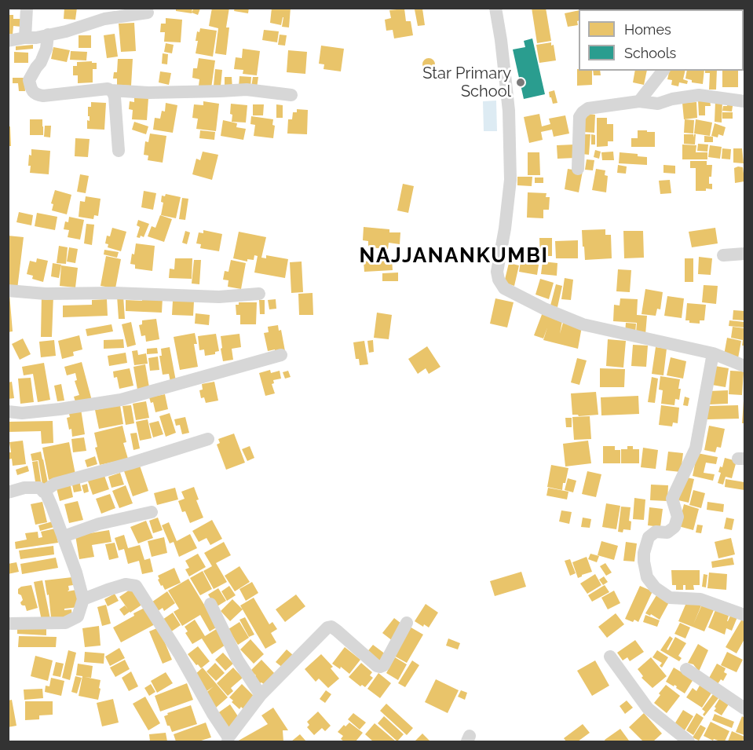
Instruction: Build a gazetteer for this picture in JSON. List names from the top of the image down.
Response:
{
  "districts": ["NAJJANANKUMBI"],
  "places": ["Star Primary School"],
  "legend": ["Homes", "Schools"]
}
